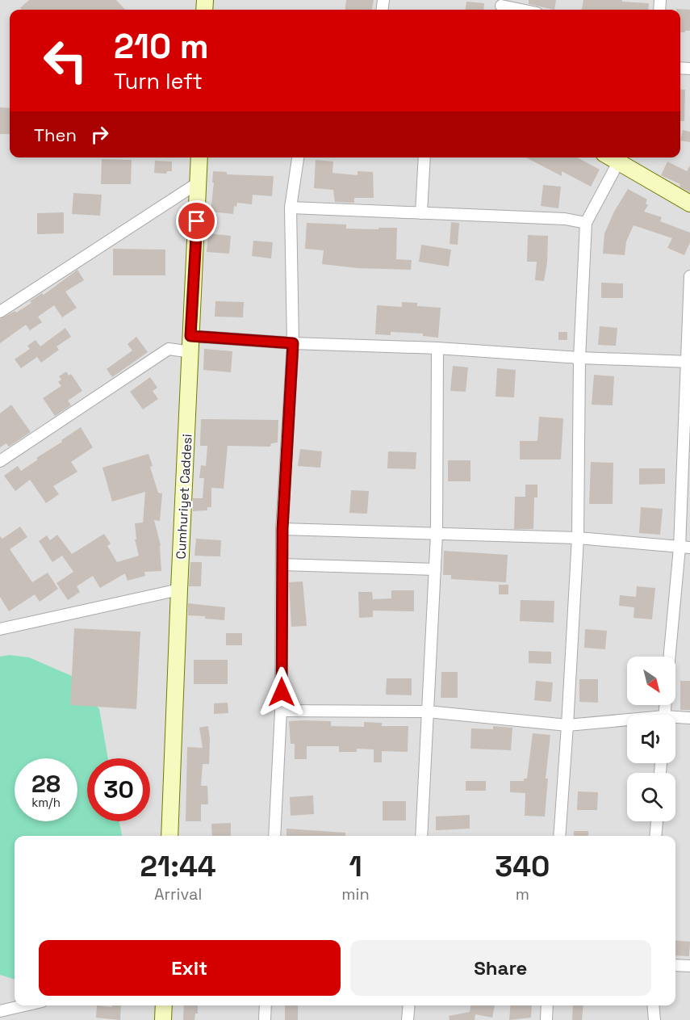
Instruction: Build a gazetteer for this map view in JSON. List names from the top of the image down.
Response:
{
  "streets": {
    "main road": ["Cumhuriyet Caddesi"]
  },
  "north": "bottom right",
  "page": {
    "turn": ["210 m", "Turn left"],
    "then": "Then",
    "speed": "28 km/h",
    "limit": "30",
    "eta": [
      "21:44",
      "Arrival",
      "1",
      "min",
      "340",
      "m"
    ],
    "buttons": ["Exit", "Share"]
  }
}
